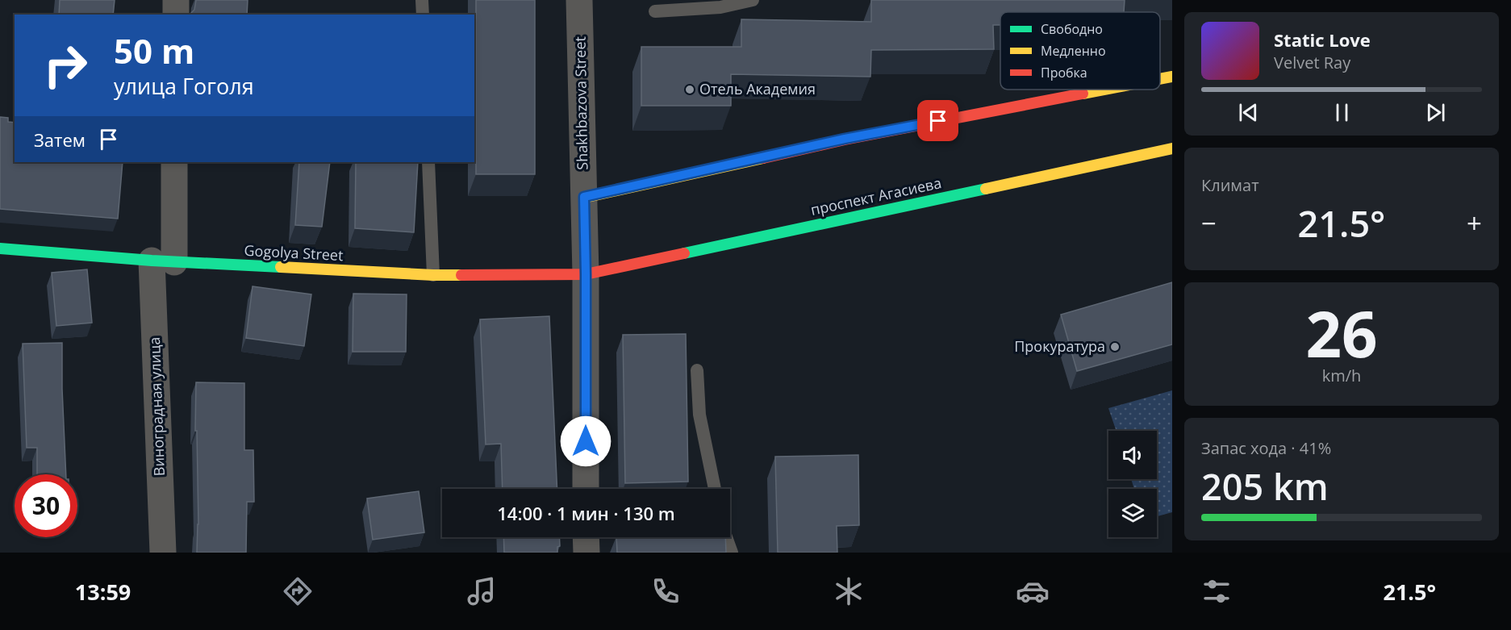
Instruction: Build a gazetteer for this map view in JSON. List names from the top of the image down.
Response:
{
  "streets": {
    "street": [
      "Shakhbazova Street",
      "проспект Агасиева",
      "Gogolya Street",
      "Виноградная улица"
    ]
  },
  "crossings": [
    ["Shakhbazova Street", "проспект Агасиева"],
    ["Shakhbazova Street", "Gogolya Street"],
    ["проспект Агасиева", "Gogolya Street"],
    ["Gogolya Street", "Виноградная улица"]
  ],
  "places": ["Отель Академия", "Прокуратура"],
  "legend": ["Свободно", "Медленно", "Пробка"],
  "page": {
    "turn": ["50 m", "улица Гоголя"],
    "song": ["Static Love", "Velvet Ray"],
    "then": "Затем",
    "tile": [
      "Климат",
      ["26", "km/h"],
      ["Запас хода · 41%", "205 km"]
    ],
    "heat": ["−", "21.5°", "+"],
    "limit": "30",
    "trip": "14:00 · 1 мин · 130 m",
    "tabs": ["13:59", "21.5°"]
  }
}
